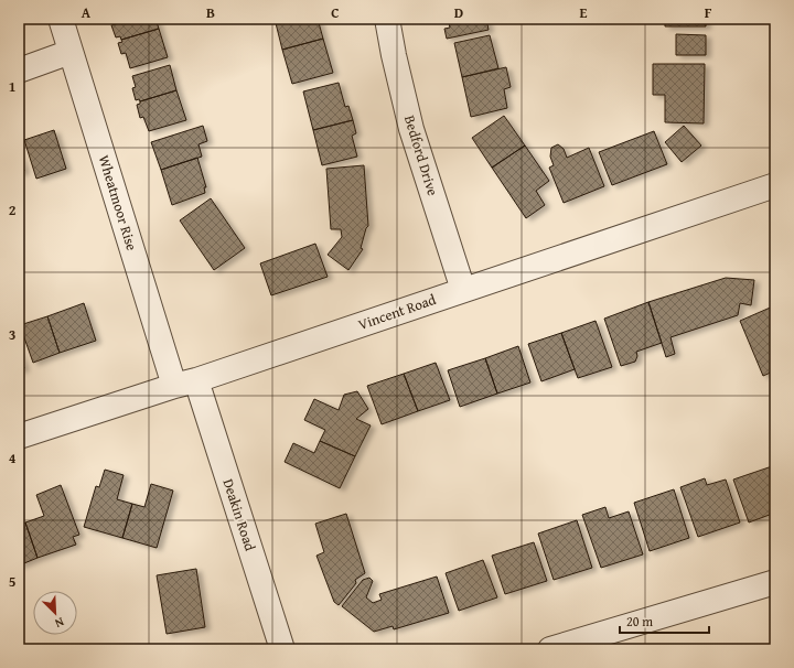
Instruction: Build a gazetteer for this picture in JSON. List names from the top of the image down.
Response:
{
  "streets": {
    "street": [
      "Bedford Drive",
      "Wheatmoor Rise",
      "Vincent Road",
      "Deakin Road"
    ]
  },
  "crossings": [
    ["Bedford Drive", "Vincent Road"],
    ["Wheatmoor Rise", "Vincent Road"],
    ["Wheatmoor Rise", "Deakin Road"],
    ["Vincent Road", "Deakin Road"]
  ],
  "scale_bar": "20 m",
  "north": "bottom right",
  "grid": {
    "columns": [
      "A",
      "B",
      "C",
      "D",
      "E",
      "F"
    ],
    "rows": [
      "1",
      "2",
      "3",
      "4",
      "5"
    ]
  }
}
